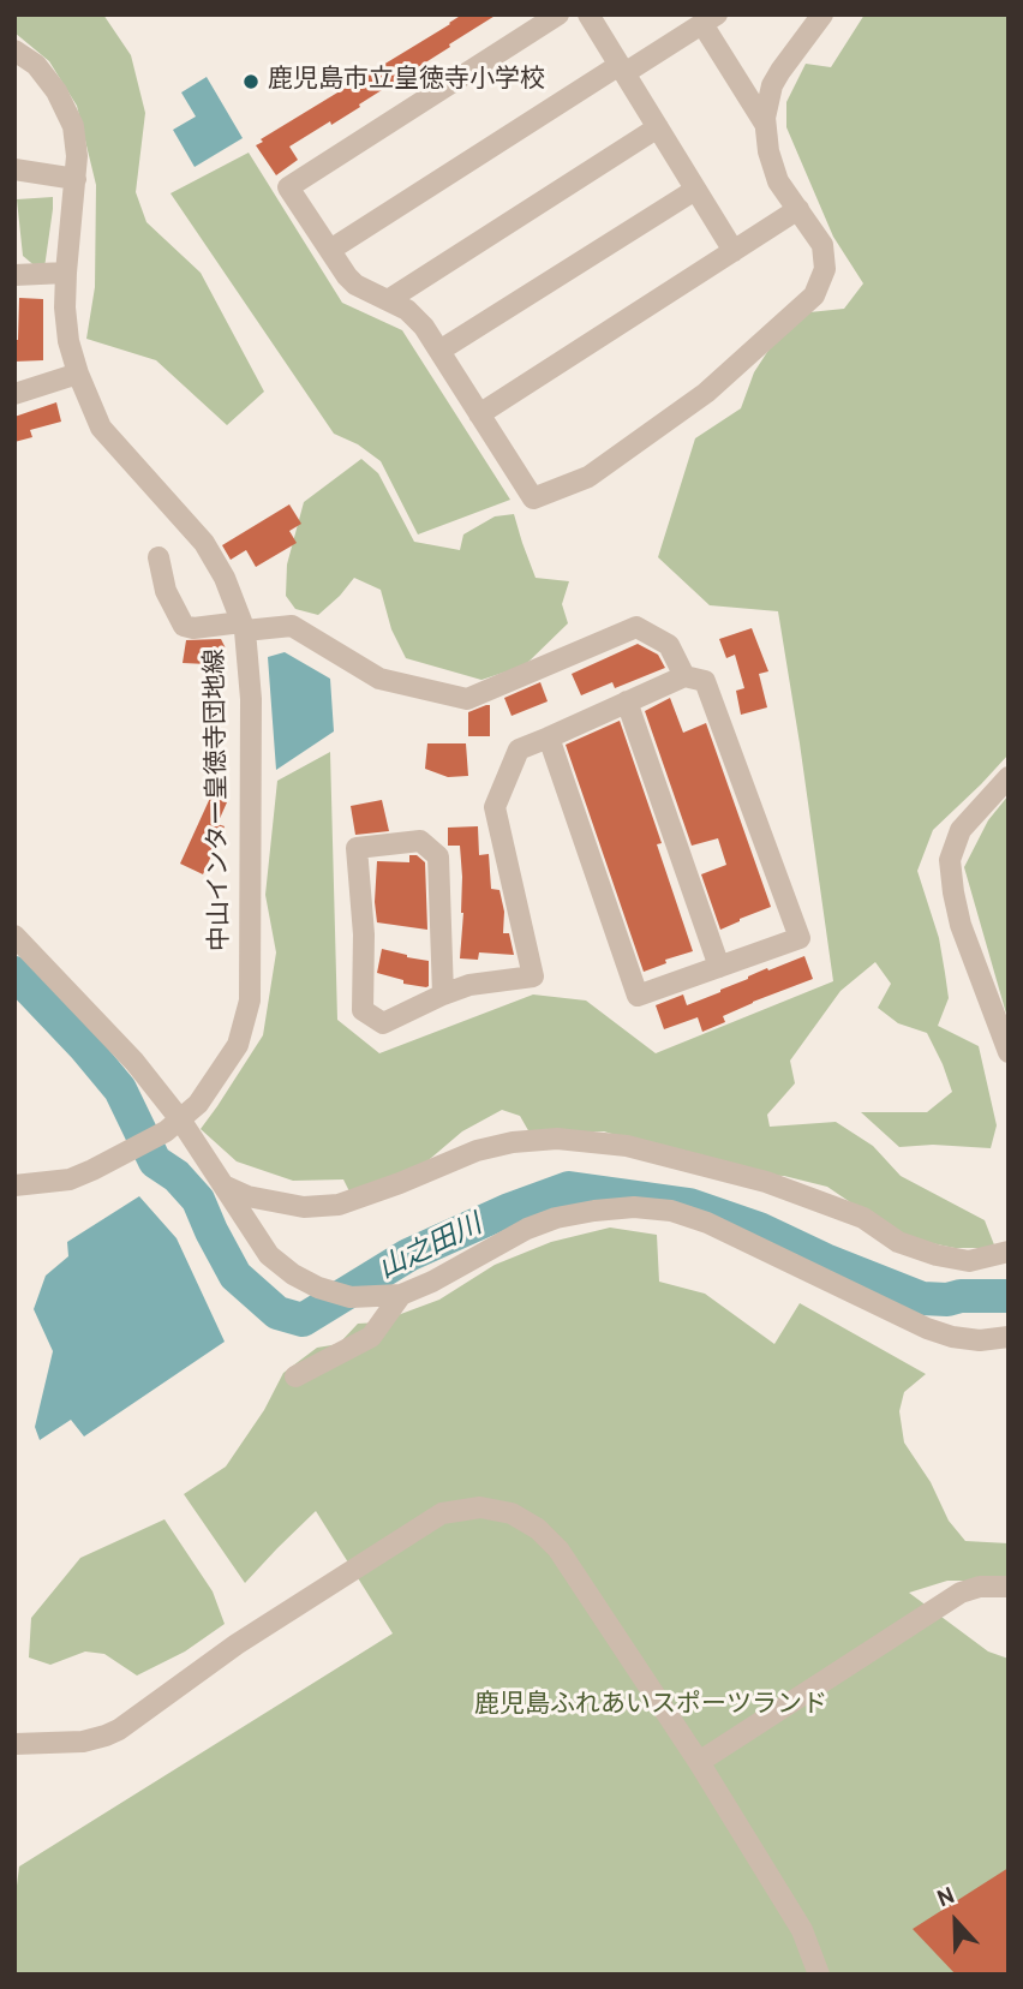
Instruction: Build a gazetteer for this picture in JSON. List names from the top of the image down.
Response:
{
  "streets": {
    "street": ["中山インター皇徳寺団地線"]
  },
  "water": ["山之田川"],
  "parks": ["鹿児島ふれあいスポーツランド"],
  "places": ["鹿児島市立皇徳寺小学校"],
  "north": "top"
}
